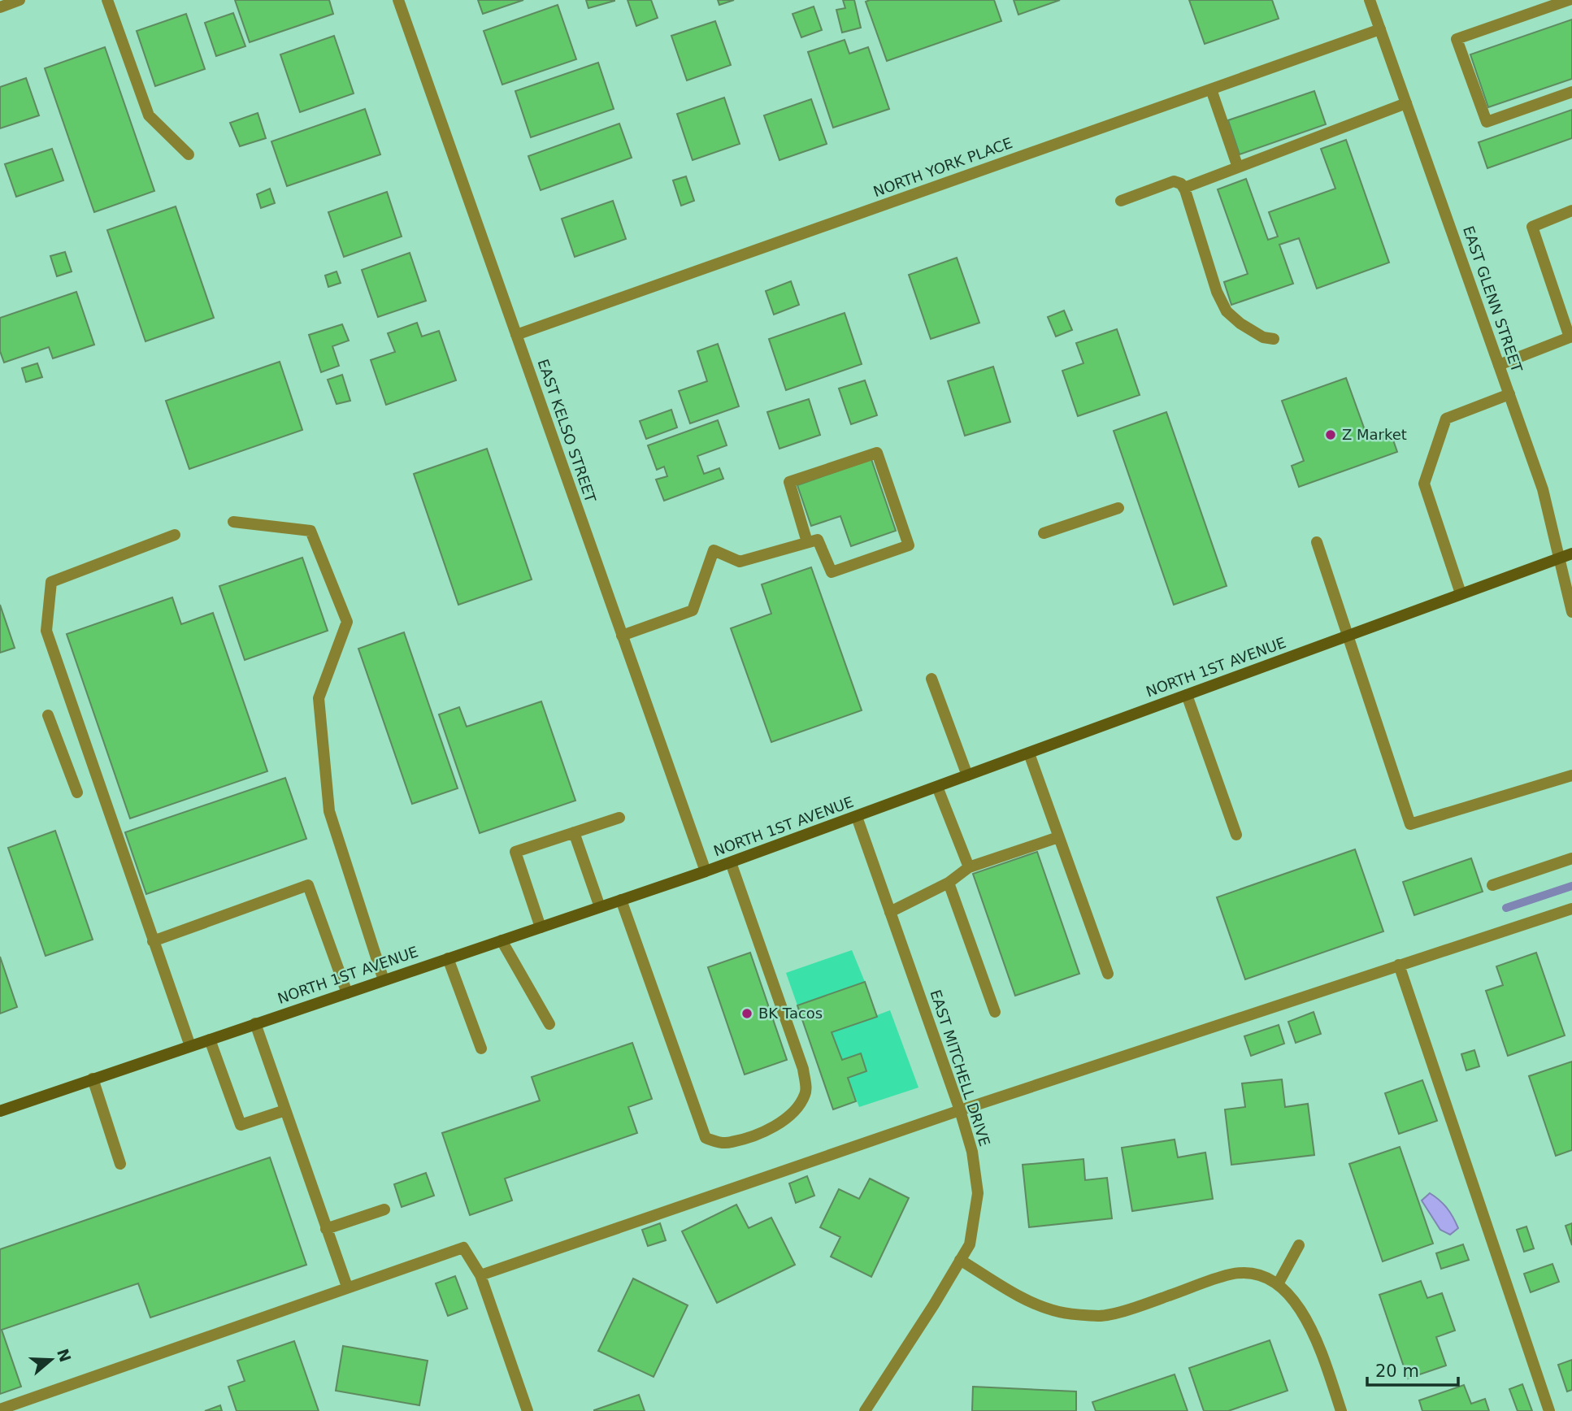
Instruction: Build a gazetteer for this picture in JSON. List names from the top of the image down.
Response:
{
  "streets": {
    "main road": ["NORTH 1ST AVENUE"],
    "street": [
      "NORTH YORK PLACE",
      "EAST GLENN STREET",
      "EAST KELSO STREET",
      "EAST MITCHELL DRIVE"
    ]
  },
  "crossings": [
    ["NORTH YORK PLACE", "EAST GLENN STREET"],
    ["NORTH YORK PLACE", "EAST KELSO STREET"],
    ["EAST GLENN STREET", "NORTH 1ST AVENUE"],
    ["EAST KELSO STREET", "NORTH 1ST AVENUE"],
    ["NORTH 1ST AVENUE", "EAST MITCHELL DRIVE"]
  ],
  "places": ["Z Market", "BK Tacos"],
  "scale_bar": "20 m",
  "north": "right"
}
